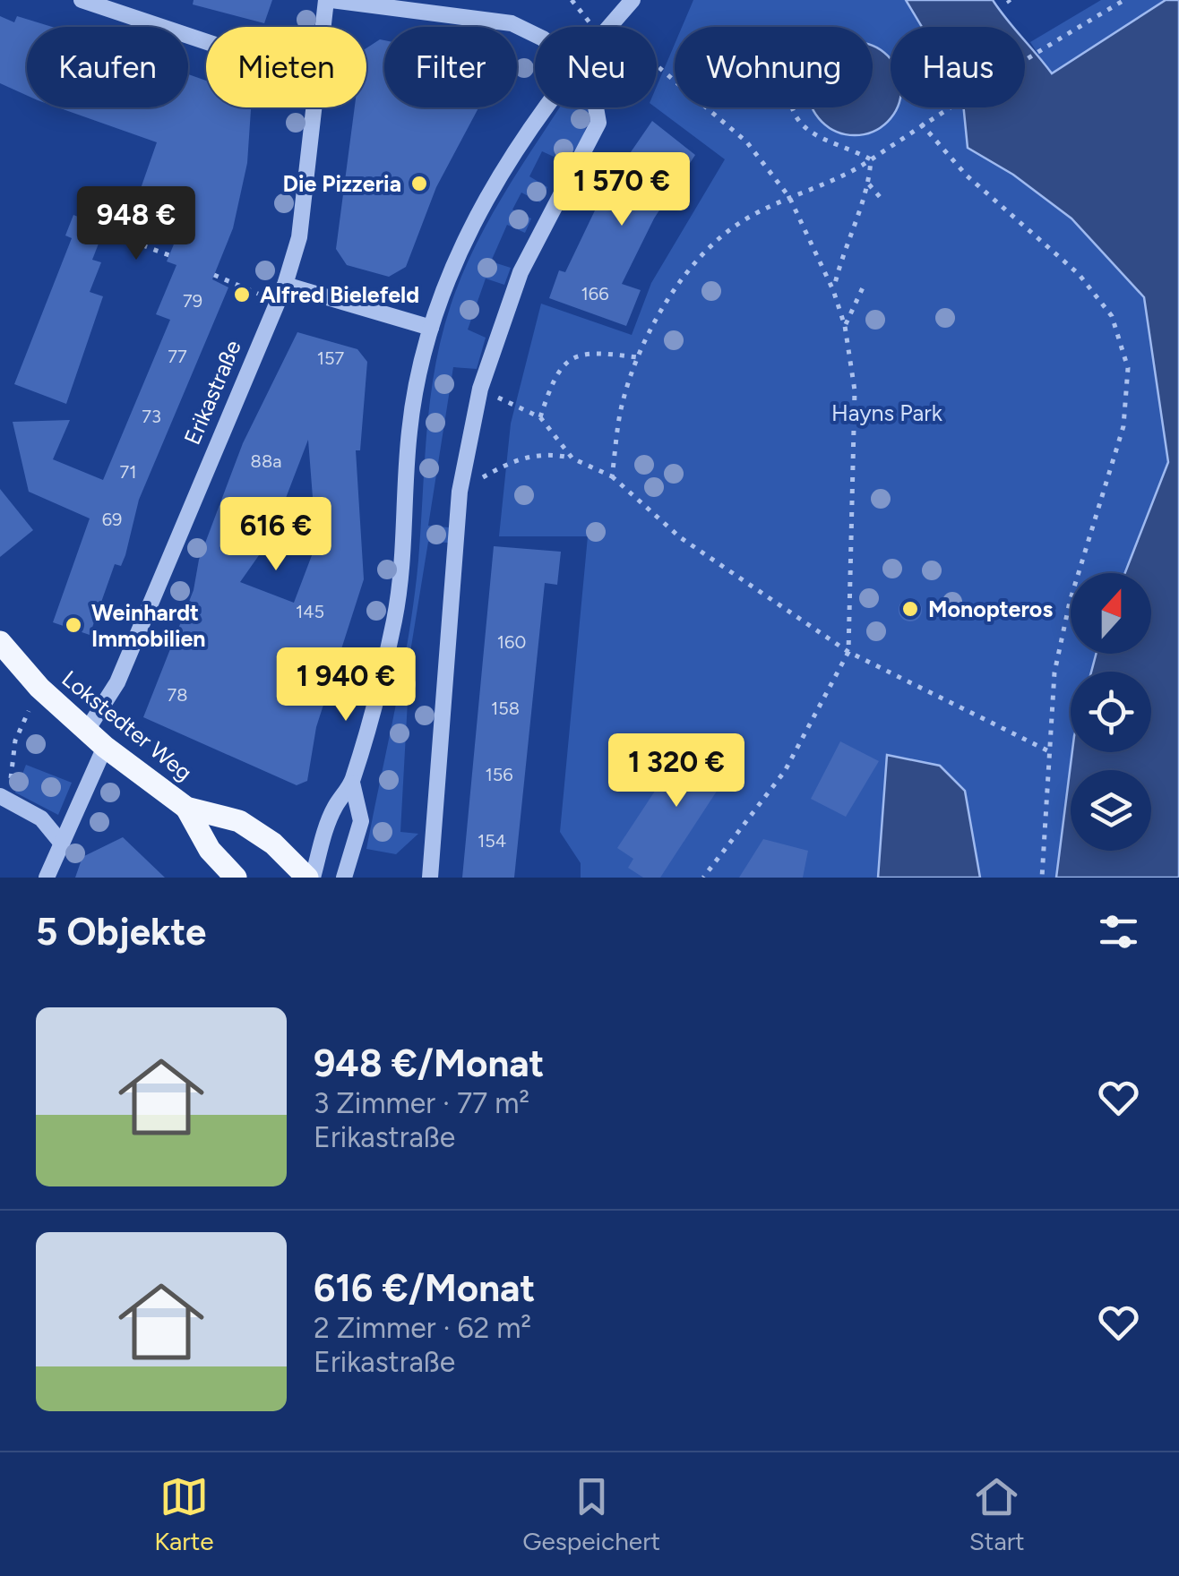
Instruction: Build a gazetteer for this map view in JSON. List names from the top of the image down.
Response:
{
  "streets": {
    "main road": ["Lokstedter Weg"],
    "street": ["Erikastraße"]
  },
  "crossings": [
    ["Erikastraße", "Lokstedter Weg"]
  ],
  "parks": ["Hayns Park"],
  "places": [
    "Die Pizzeria",
    "Alfred Bielefeld",
    "Monopteros",
    "Weinhardt Immobilien"
  ],
  "house_numbers": [
    "166",
    "79",
    "77",
    "157",
    "73",
    "88a",
    "71",
    "69",
    "145",
    "160",
    "78",
    "158",
    "156",
    "154"
  ],
  "north": "top",
  "page": {
    "chip": [
      "Kaufen",
      "Mieten",
      "Filter",
      "Neu",
      "Wohnung",
      "Haus"
    ],
    "price": [
      "1 570 €",
      "948 €",
      "616 €",
      "1 940 €",
      "1 320 €"
    ],
    "heading": "5 Objekte",
    "list": [
      {
        "name": "948 €/Monat",
        "note": "3 Zimmer · 77 m² · Erikastraße"
      },
      {
        "name": "616 €/Monat",
        "note": "2 Zimmer · 62 m² · Erikastraße"
      }
    ],
    "tabs": ["Karte", "Gespeichert", "Start"]
  }
}
